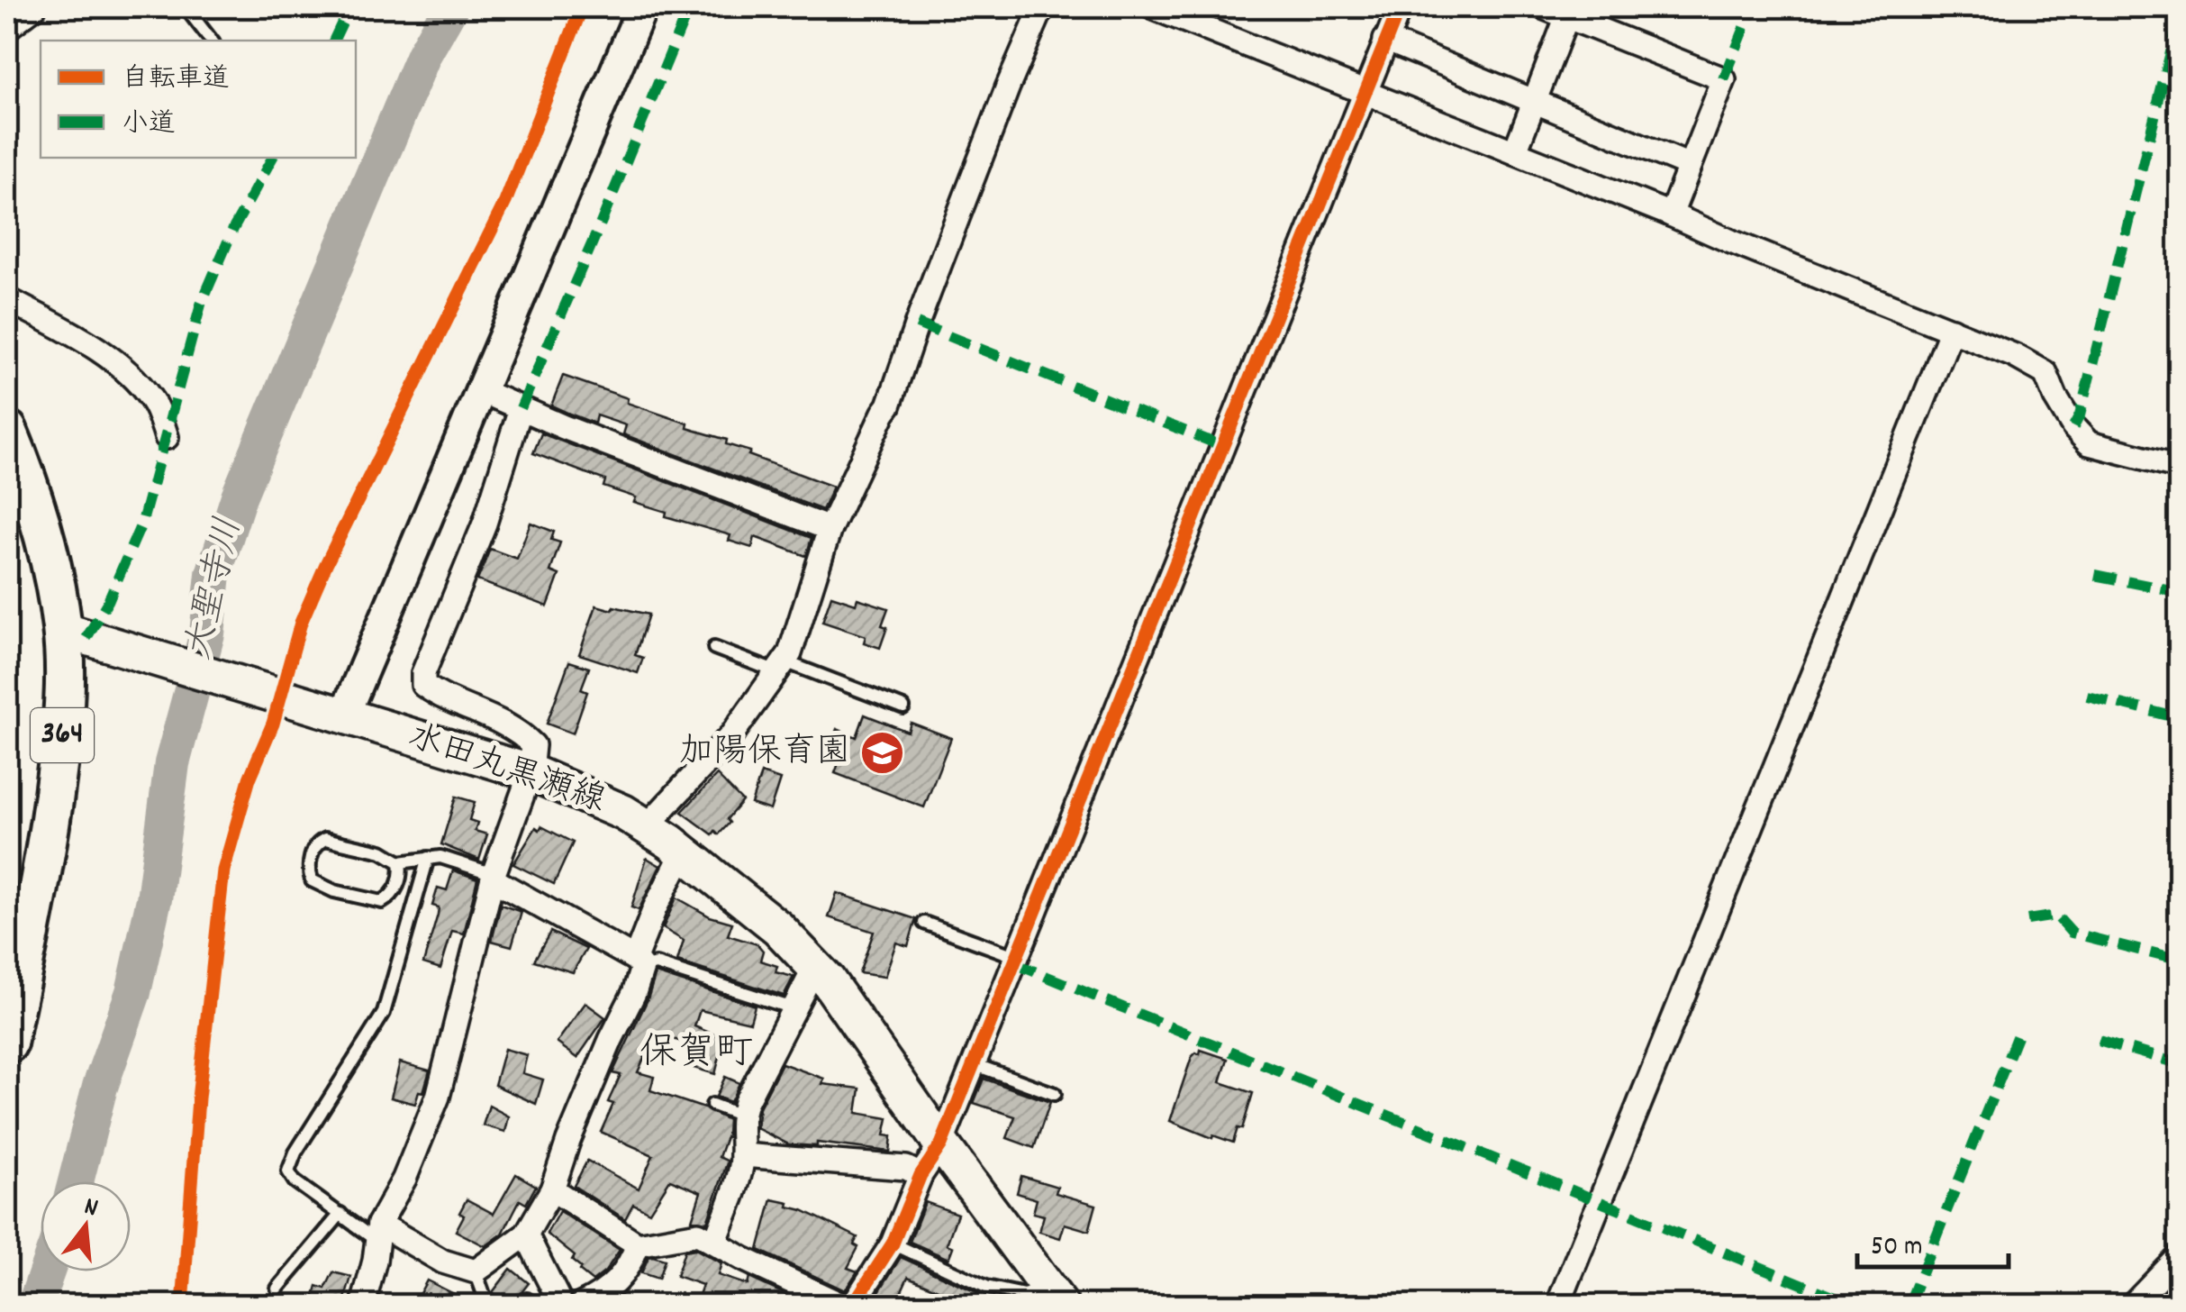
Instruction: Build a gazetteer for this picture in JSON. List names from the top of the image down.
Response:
{
  "streets": {
    "highway": ["364"],
    "main road": ["水田丸黒瀬線"]
  },
  "crossings": [
    ["364", "水田丸黒瀬線"]
  ],
  "districts": ["保賀町"],
  "water": ["大聖寺川"],
  "places": {
    "school or university": ["加陽保育園"]
  },
  "legend": ["自転車道", "小道"],
  "scale_bar": "50 m",
  "north": "top"
}
